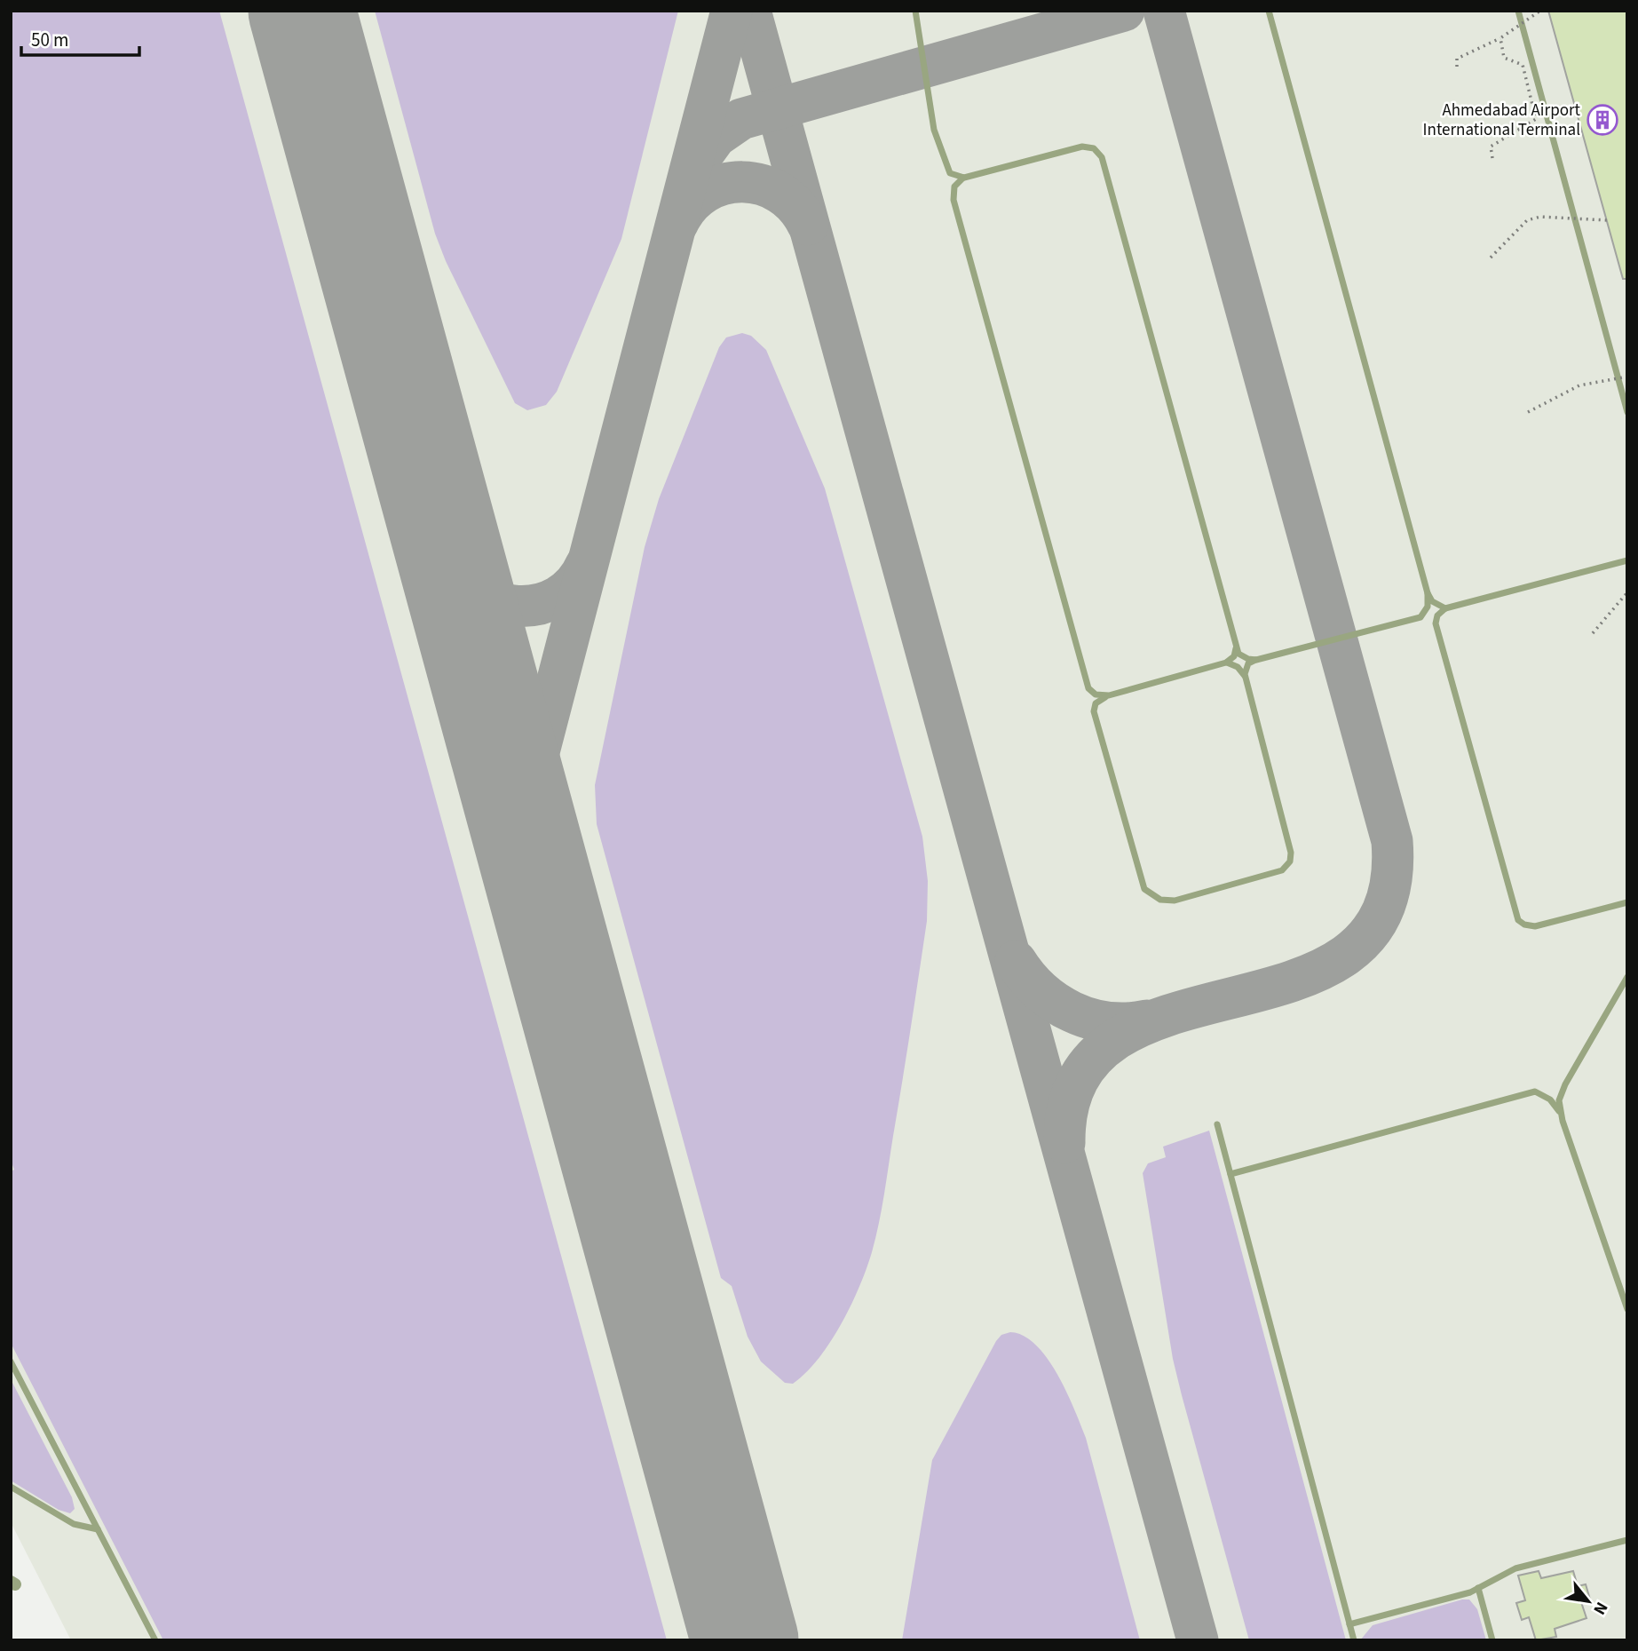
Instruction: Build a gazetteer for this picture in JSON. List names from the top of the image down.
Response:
{
  "places": {
    "building": ["Ahmedabad Airport International Terminal"]
  },
  "scale_bar": "50 m",
  "north": "bottom right"
}
